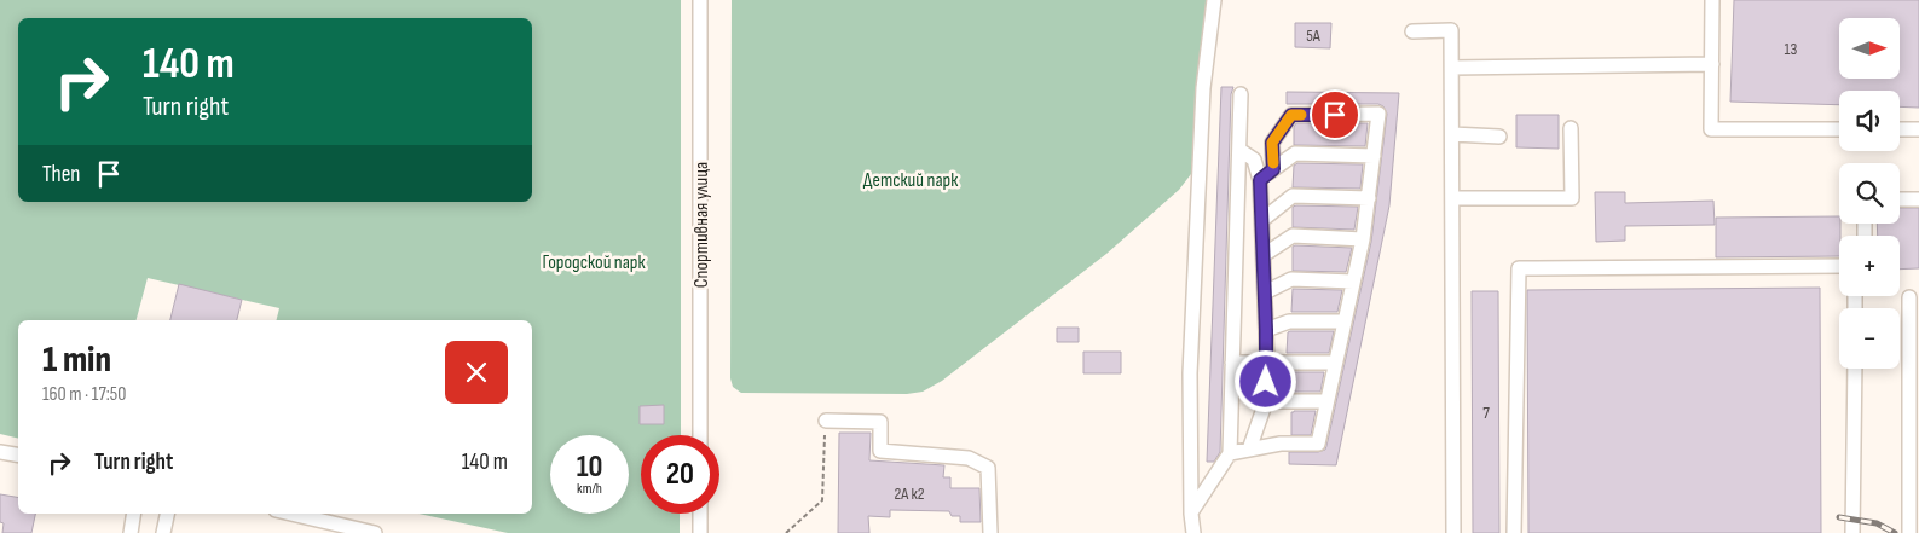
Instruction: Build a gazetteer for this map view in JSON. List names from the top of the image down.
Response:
{
  "streets": {
    "street": ["Спортивная улица"]
  },
  "parks": ["Детский парк", "Городской парк"],
  "house_numbers": [
    "5А",
    "13",
    "7",
    "2А к2"
  ],
  "north": "right",
  "page": {
    "map_buttons": ["+", "−"],
    "turn": ["140 m", "Turn right"],
    "then": "Then",
    "heading": ["1 min", "160 m · 17:50"],
    "list": [
      {
        "name": "Turn right",
        "value": "140 m"
      }
    ],
    "speed": "10 km/h",
    "limit": "20"
  }
}
